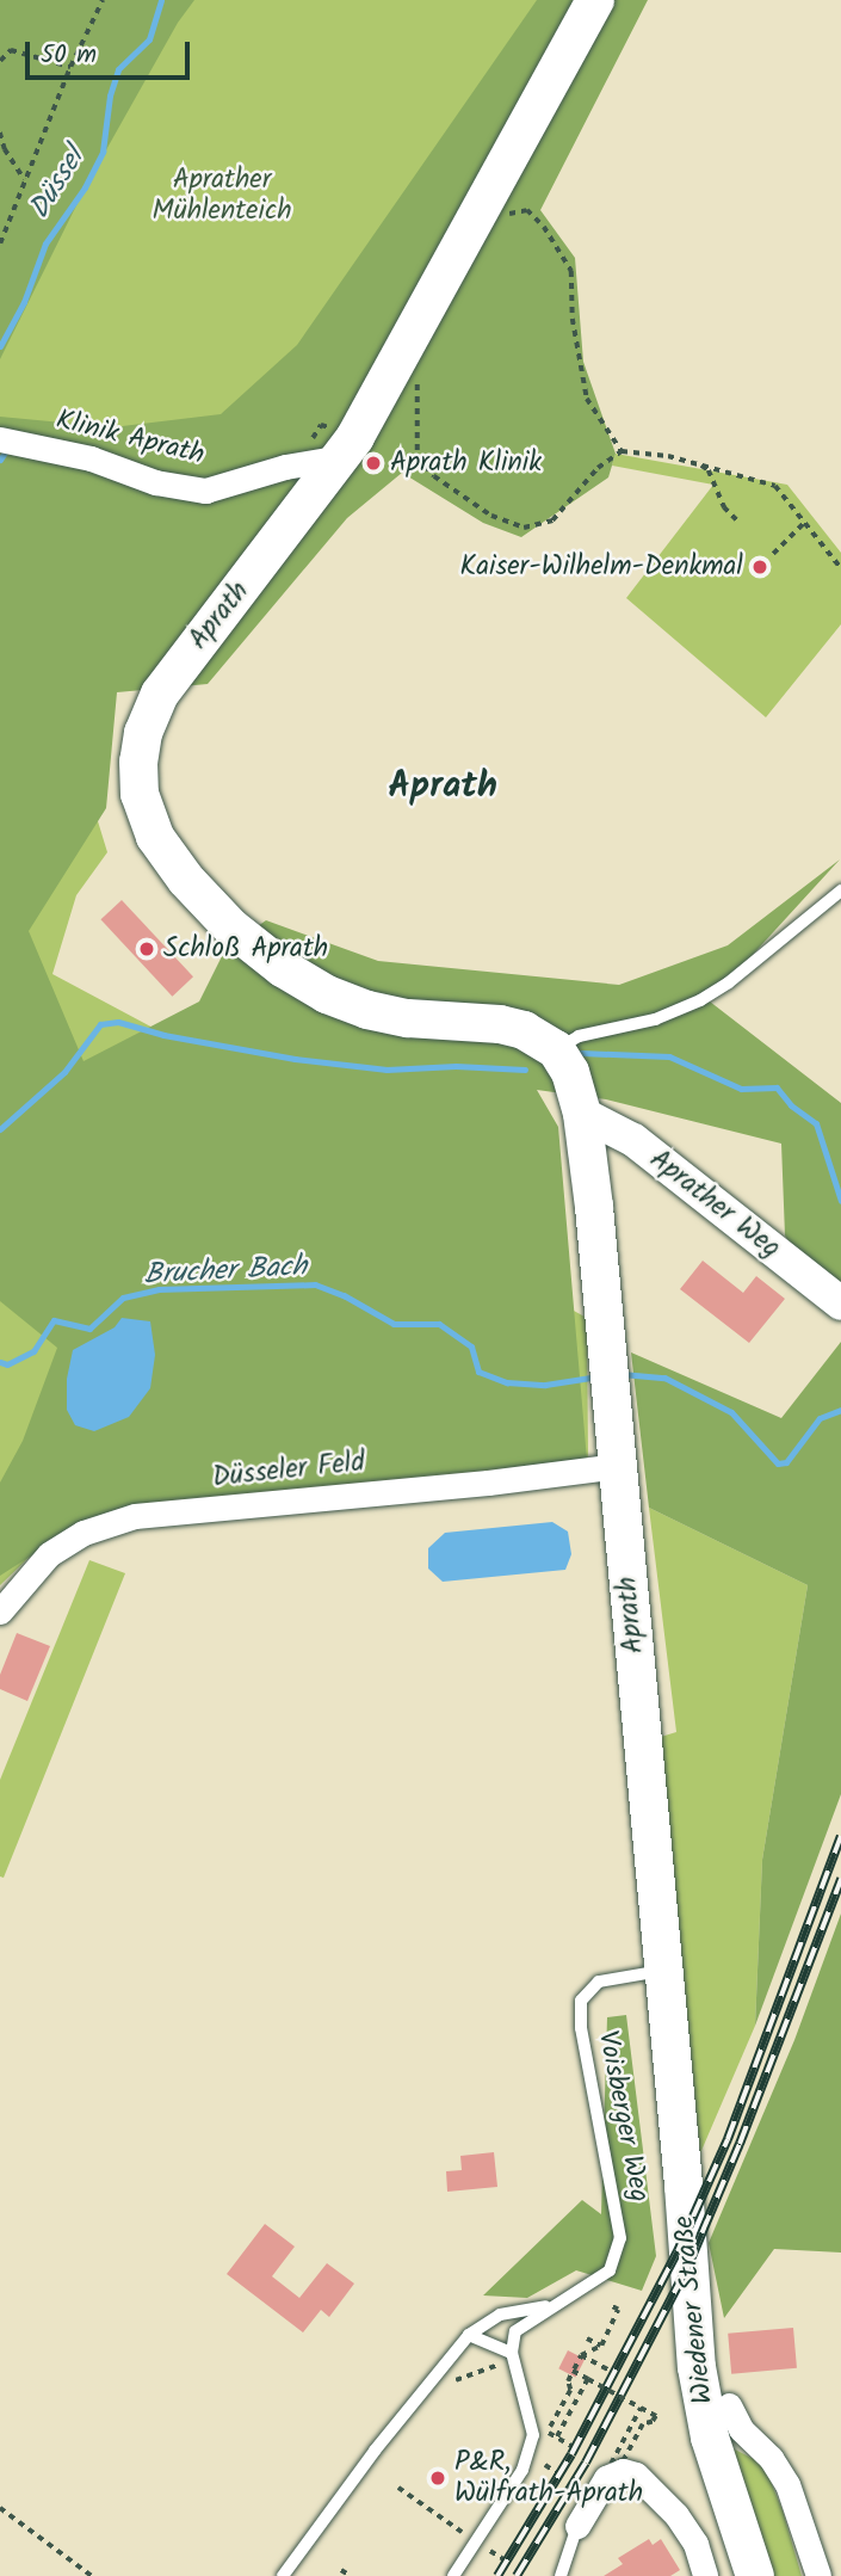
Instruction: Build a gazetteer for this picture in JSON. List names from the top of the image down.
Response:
{
  "streets": {
    "main road": ["Aprath", "Wiedener Straße"],
    "street": ["Klinik Aprath", "Aprather Weg", "Düsseler Feld"],
    "lane": ["Voisberger Weg"]
  },
  "crossings": [
    ["Klinik Aprath", "Aprath"],
    ["Aprath", "Aprather Weg"],
    ["Aprath", "Düsseler Feld"],
    ["Aprath", "Voisberger Weg"],
    ["Aprath", "Wiedener Straße"]
  ],
  "districts": ["Aprath"],
  "water": ["Düssel", "Brucher Bach"],
  "parks": ["Aprather Mühlenteich"],
  "places": [
    "Aprath Klinik",
    "Kaiser-Wilhelm-Denkmal",
    "Schloß Aprath",
    "P&R, Wülfrath-Aprath"
  ],
  "scale_bar": "50 m"
}
